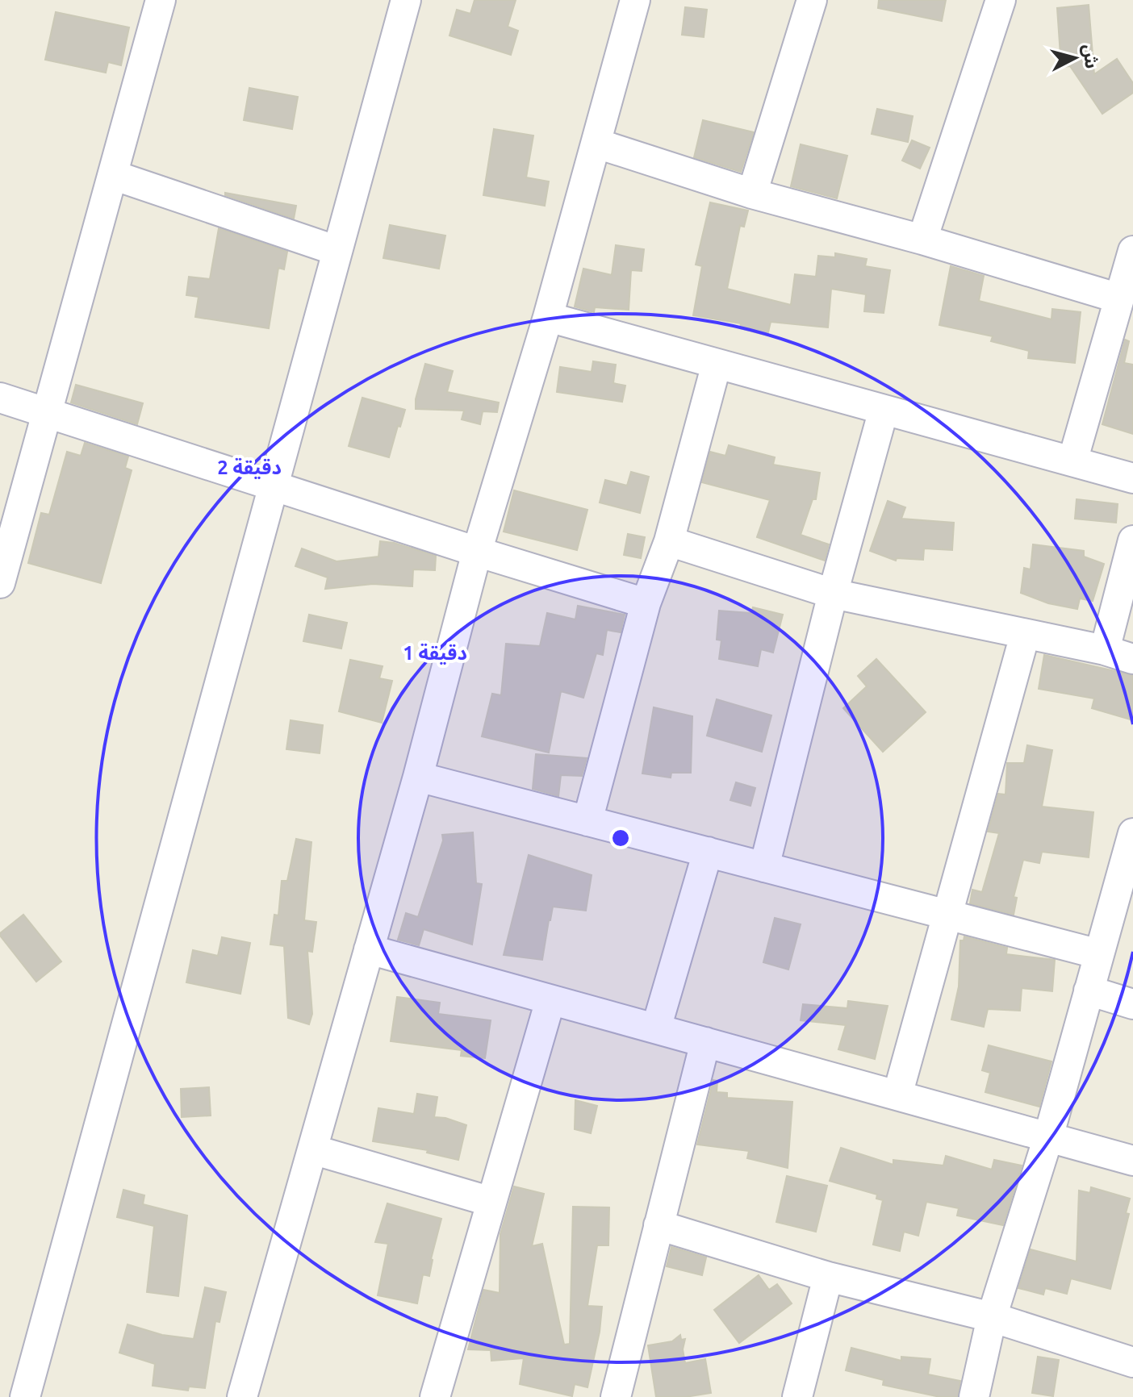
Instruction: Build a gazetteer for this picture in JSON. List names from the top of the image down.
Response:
{
  "north": "right",
  "rings": ["2 دقيقة", "1 دقيقة"]
}
